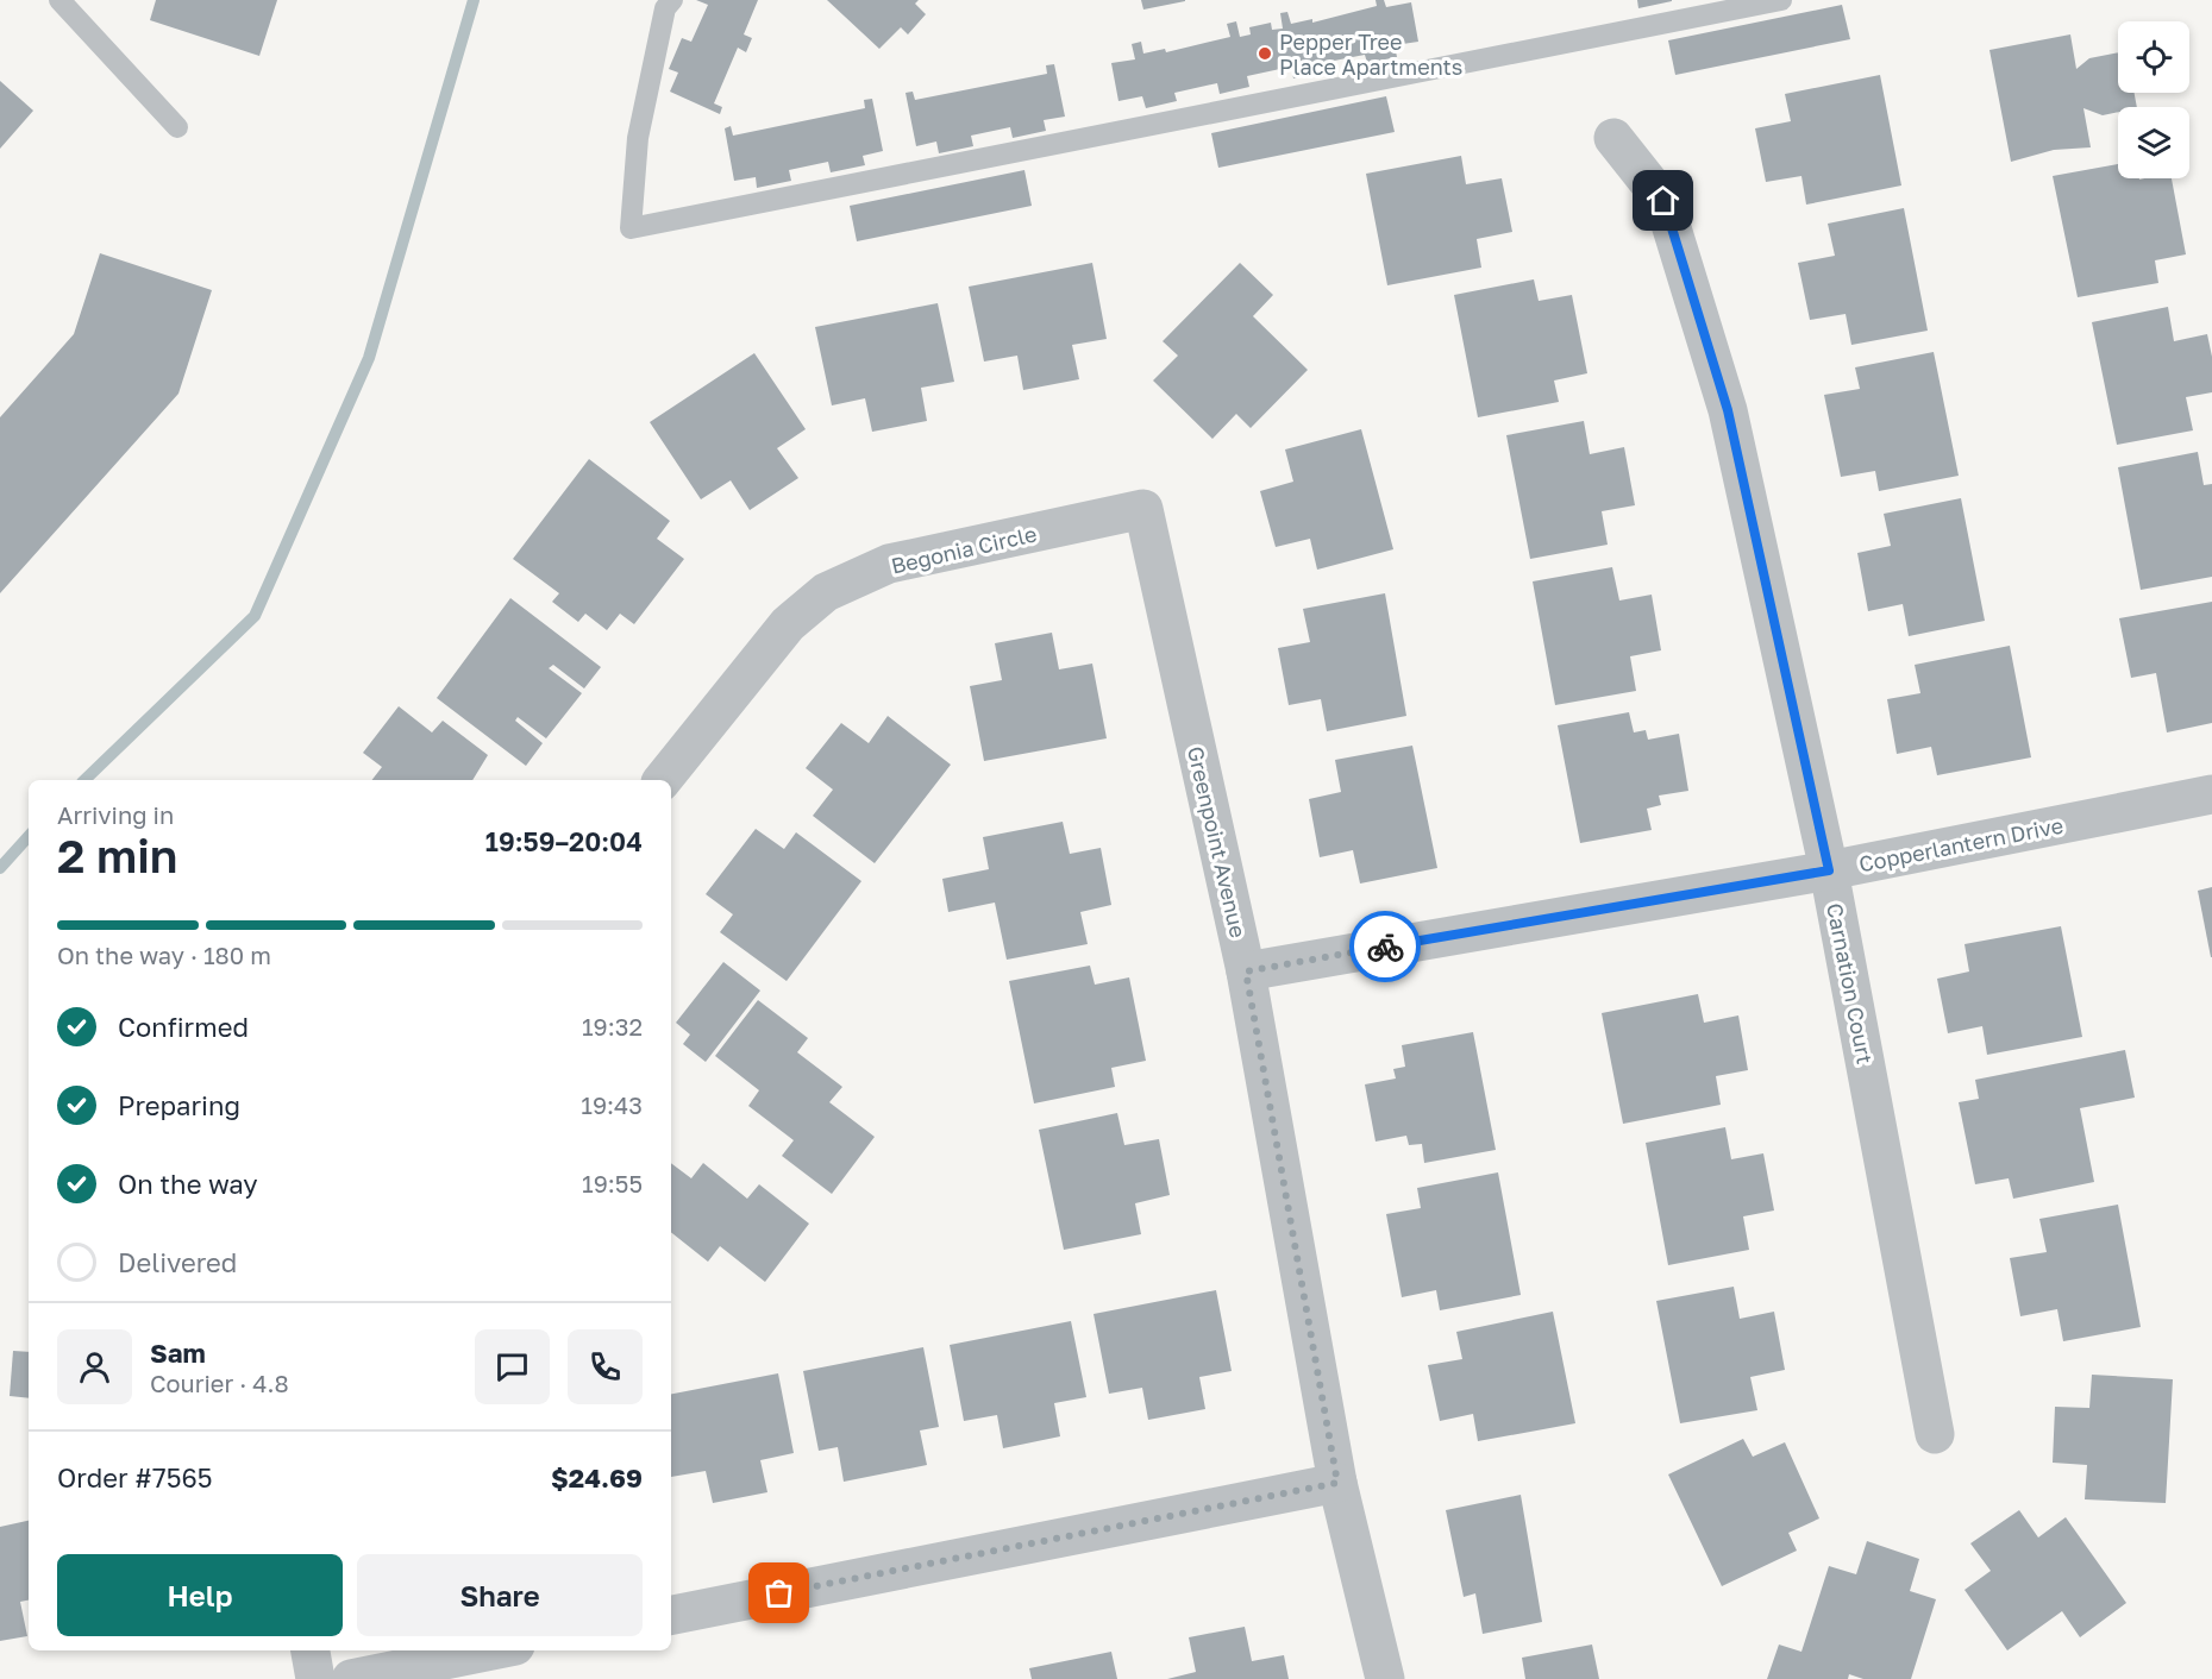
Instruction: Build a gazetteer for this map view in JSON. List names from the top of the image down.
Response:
{
  "streets": {
    "street": [
      "Begonia Circle",
      "Greenpoint Avenue",
      "Copperlantern Drive",
      "Carnation Court"
    ]
  },
  "crossings": [
    ["Begonia Circle", "Greenpoint Avenue"],
    ["Greenpoint Avenue", "Copperlantern Drive"],
    ["Copperlantern Drive", "Carnation Court"]
  ],
  "places": ["Pepper Tree Place Apartments"],
  "page": {
    "heading": ["2 min", "Arriving in", "19:59–20:04"],
    "panel": [
      "Sam",
      "Courier · 4.8",
      "Order #7565",
      "$24.69"
    ],
    "bar": "On the way · 180 m",
    "list": [
      ["Confirmed", "19:32"],
      ["Preparing", "19:43"],
      ["On the way", "19:55"],
      "Delivered"
    ],
    "buttons": ["Help", "Share"]
  }
}
